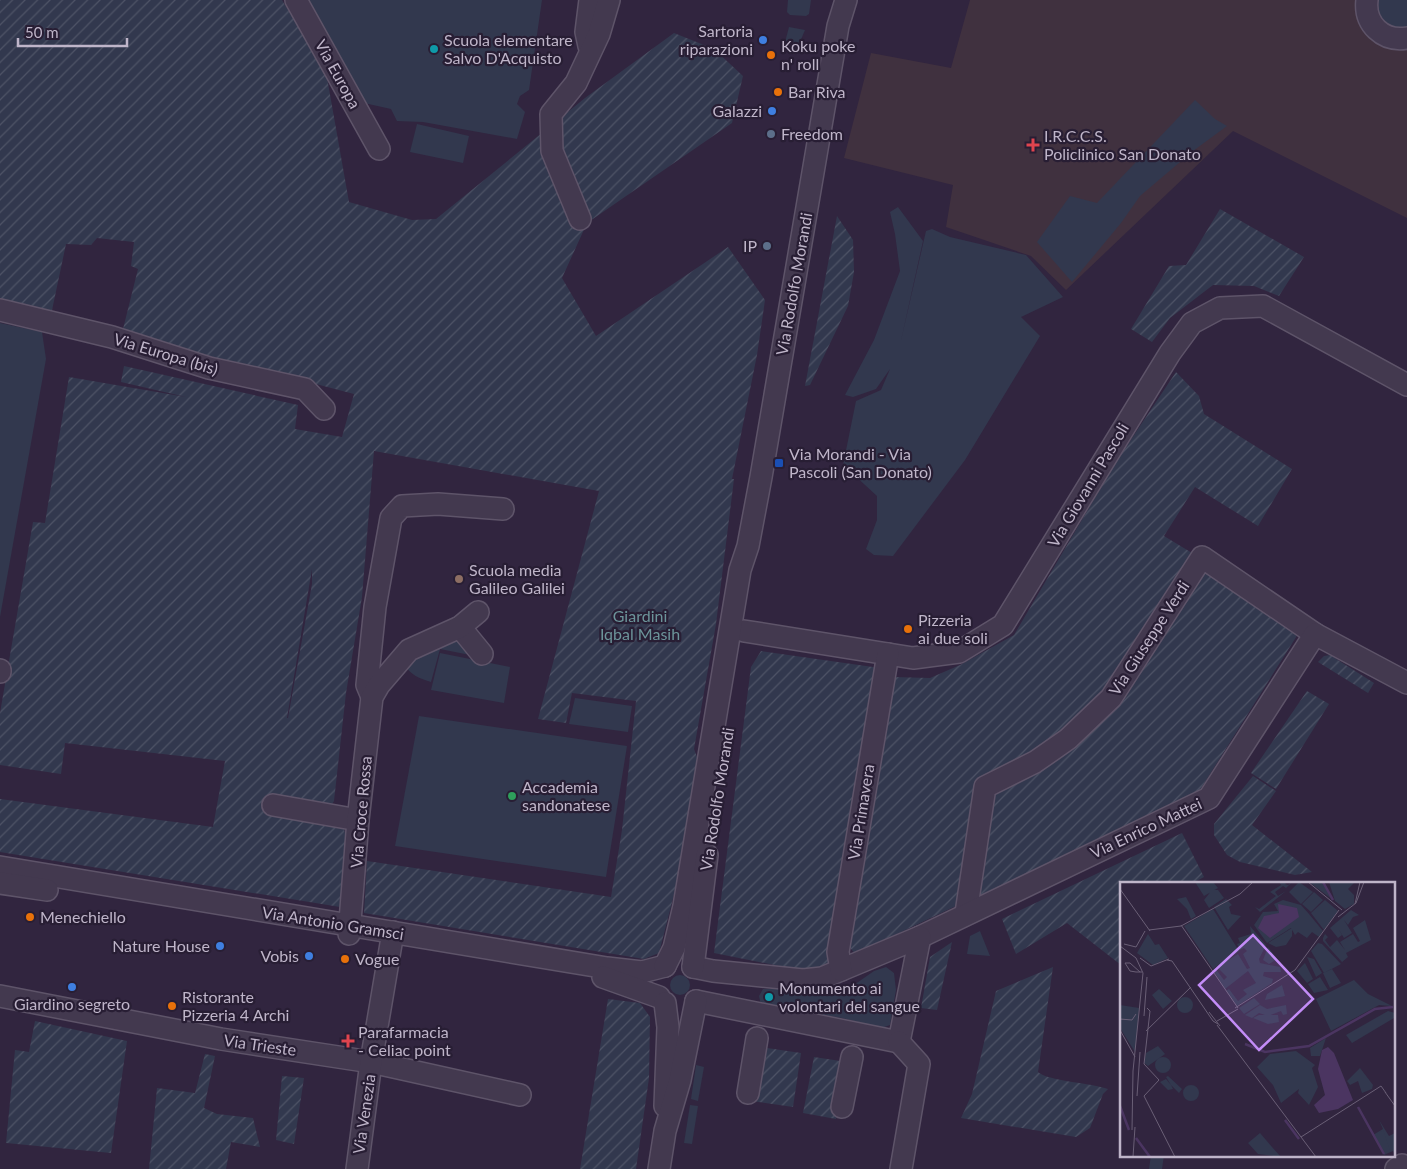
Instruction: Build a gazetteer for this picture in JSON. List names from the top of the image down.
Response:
{
  "streets": {
    "street": [
      "Via Europa",
      "Via Rodolfo Morandi",
      "Via Europa (bis)",
      "Via Giovanni Pascoli",
      "Via Giuseppe Verdi",
      "Via Croce Rossa",
      "Via Primavera",
      "Via Enrico Mattei",
      "Via Antonio Gramsci",
      "Via Trieste",
      "Via Venezia"
    ]
  },
  "crossings": [
    ["Via Rodolfo Morandi", "Via Giovanni Pascoli"],
    ["Via Rodolfo Morandi", "Via Enrico Mattei"],
    ["Via Rodolfo Morandi", "Via Antonio Gramsci"],
    ["Via Giovanni Pascoli", "Via Primavera"],
    ["Via Giuseppe Verdi", "Via Enrico Mattei"],
    ["Via Croce Rossa", "Via Antonio Gramsci"],
    ["Via Primavera", "Via Enrico Mattei"],
    ["Via Enrico Mattei", "Via Antonio Gramsci"],
    ["Via Antonio Gramsci", "Via Venezia"],
    ["Via Trieste", "Via Venezia"]
  ],
  "parks": ["Giardini Iqbal Masih"],
  "places": {
    "other": [
      "Sartoria riparazioni",
      "Scuola elementare Salvo D'Acquisto",
      "Koku poke n' roll",
      "Bar Riva",
      "Galazzi",
      "Freedom",
      "IP",
      "Scuola media Galileo Galilei",
      "Pizzeria ai due soli",
      "Accademia sandonatese",
      "Menechiello",
      "Nature House",
      "Vobis",
      "Vogue",
      "Giardino segreto",
      "Monumento ai volontari del sangue",
      "Ristorante Pizzeria 4 Archi"
    ],
    "health": ["I.R.C.C.S. Policlinico San Donato", "Parafarmacia - Celiac point"],
    "transit": ["Via Morandi - Via Pascoli (San Donato)"]
  },
  "scale_bar": "50 m"
}
